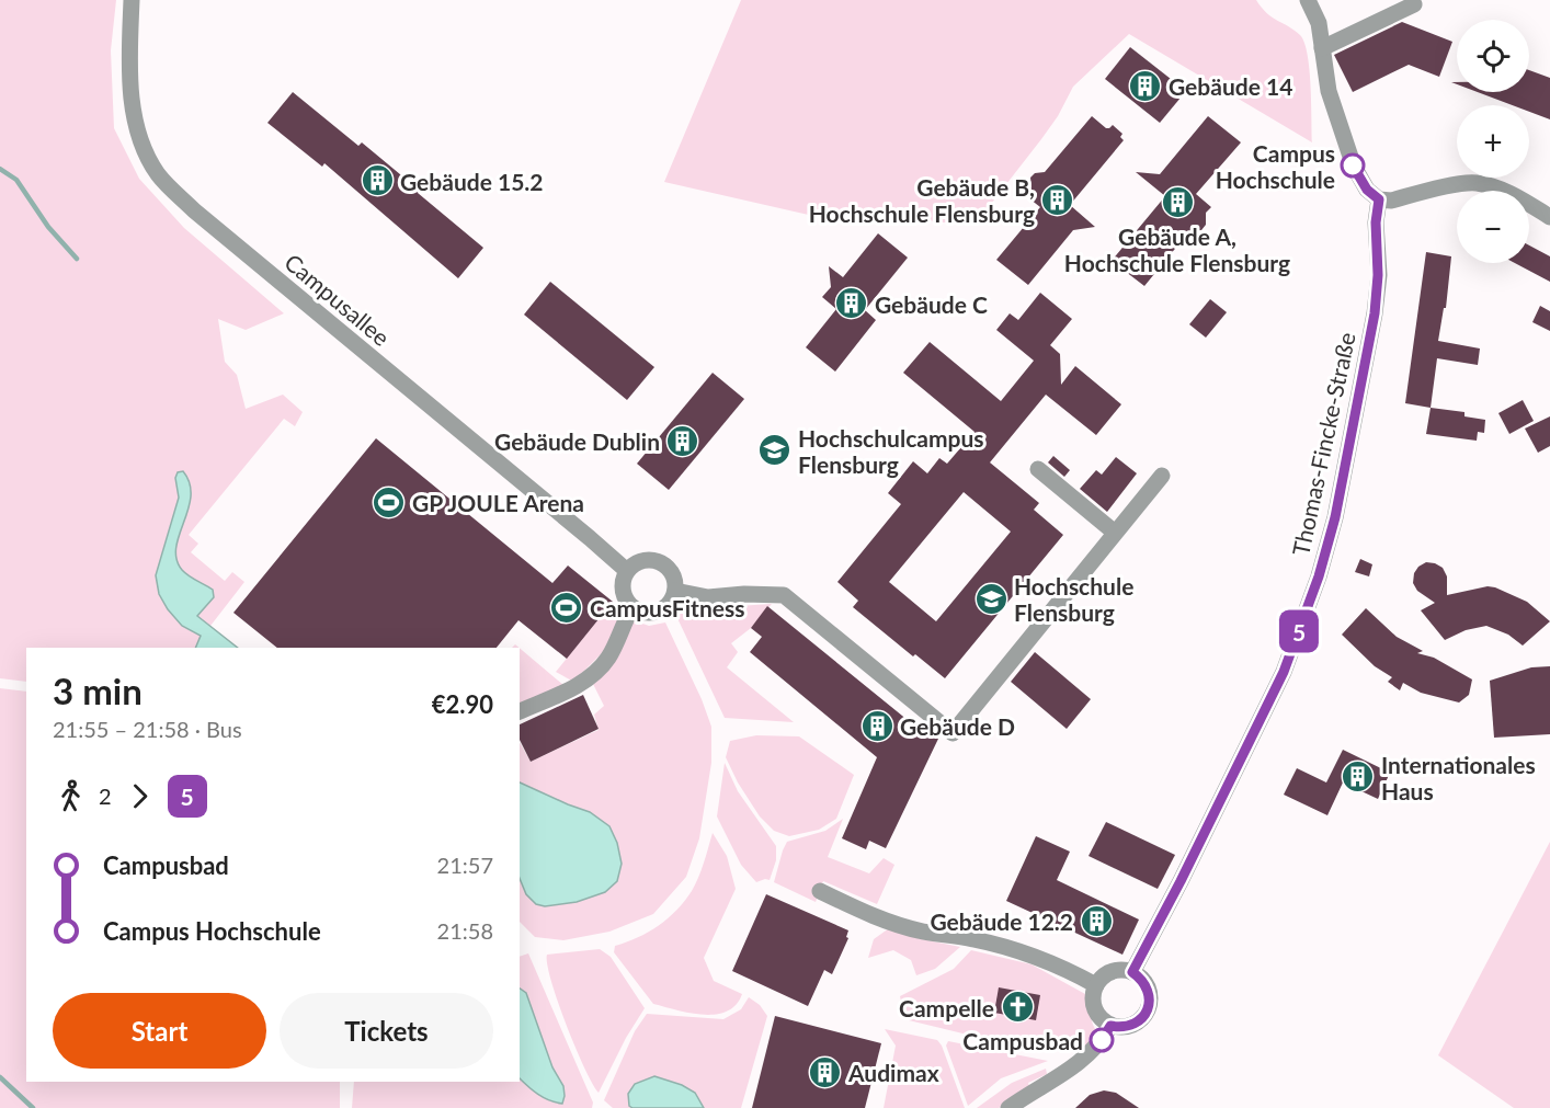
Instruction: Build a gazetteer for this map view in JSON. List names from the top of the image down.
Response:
{
  "streets": {
    "street": ["Campusallee", "Thomas-Fincke-Straße"]
  },
  "places": {
    "building": [
      "Gebäude 14",
      "Gebäude 15.2",
      "Gebäude B, Hochschule Flensburg",
      "Gebäude A, Hochschule Flensburg",
      "Gebäude C",
      "Gebäude Dublin",
      "Gebäude D",
      "Internationales Haus",
      "Gebäude 12.2",
      "Audimax"
    ],
    "other": ["Campus Hochschule", "Campusbad"],
    "school or university": ["Hochschulcampus Flensburg", "Hochschule Flensburg"],
    "sports": ["GP JOULE Arena", "CampusFitness"],
    "church": ["Campelle"]
  },
  "lines": ["bus line 5"],
  "page": {
    "on_map": "5",
    "map_buttons": ["+", "−"],
    "heading": ["3 min", "21:55 – 21:58 · Bus", "€2.90"],
    "legs": ["2", "5"],
    "list": [
      {
        "name": "Campusbad",
        "value": "21:57"
      },
      {
        "name": "Campus Hochschule",
        "value": "21:58"
      }
    ],
    "buttons": ["Start", "Tickets"]
  }
}
